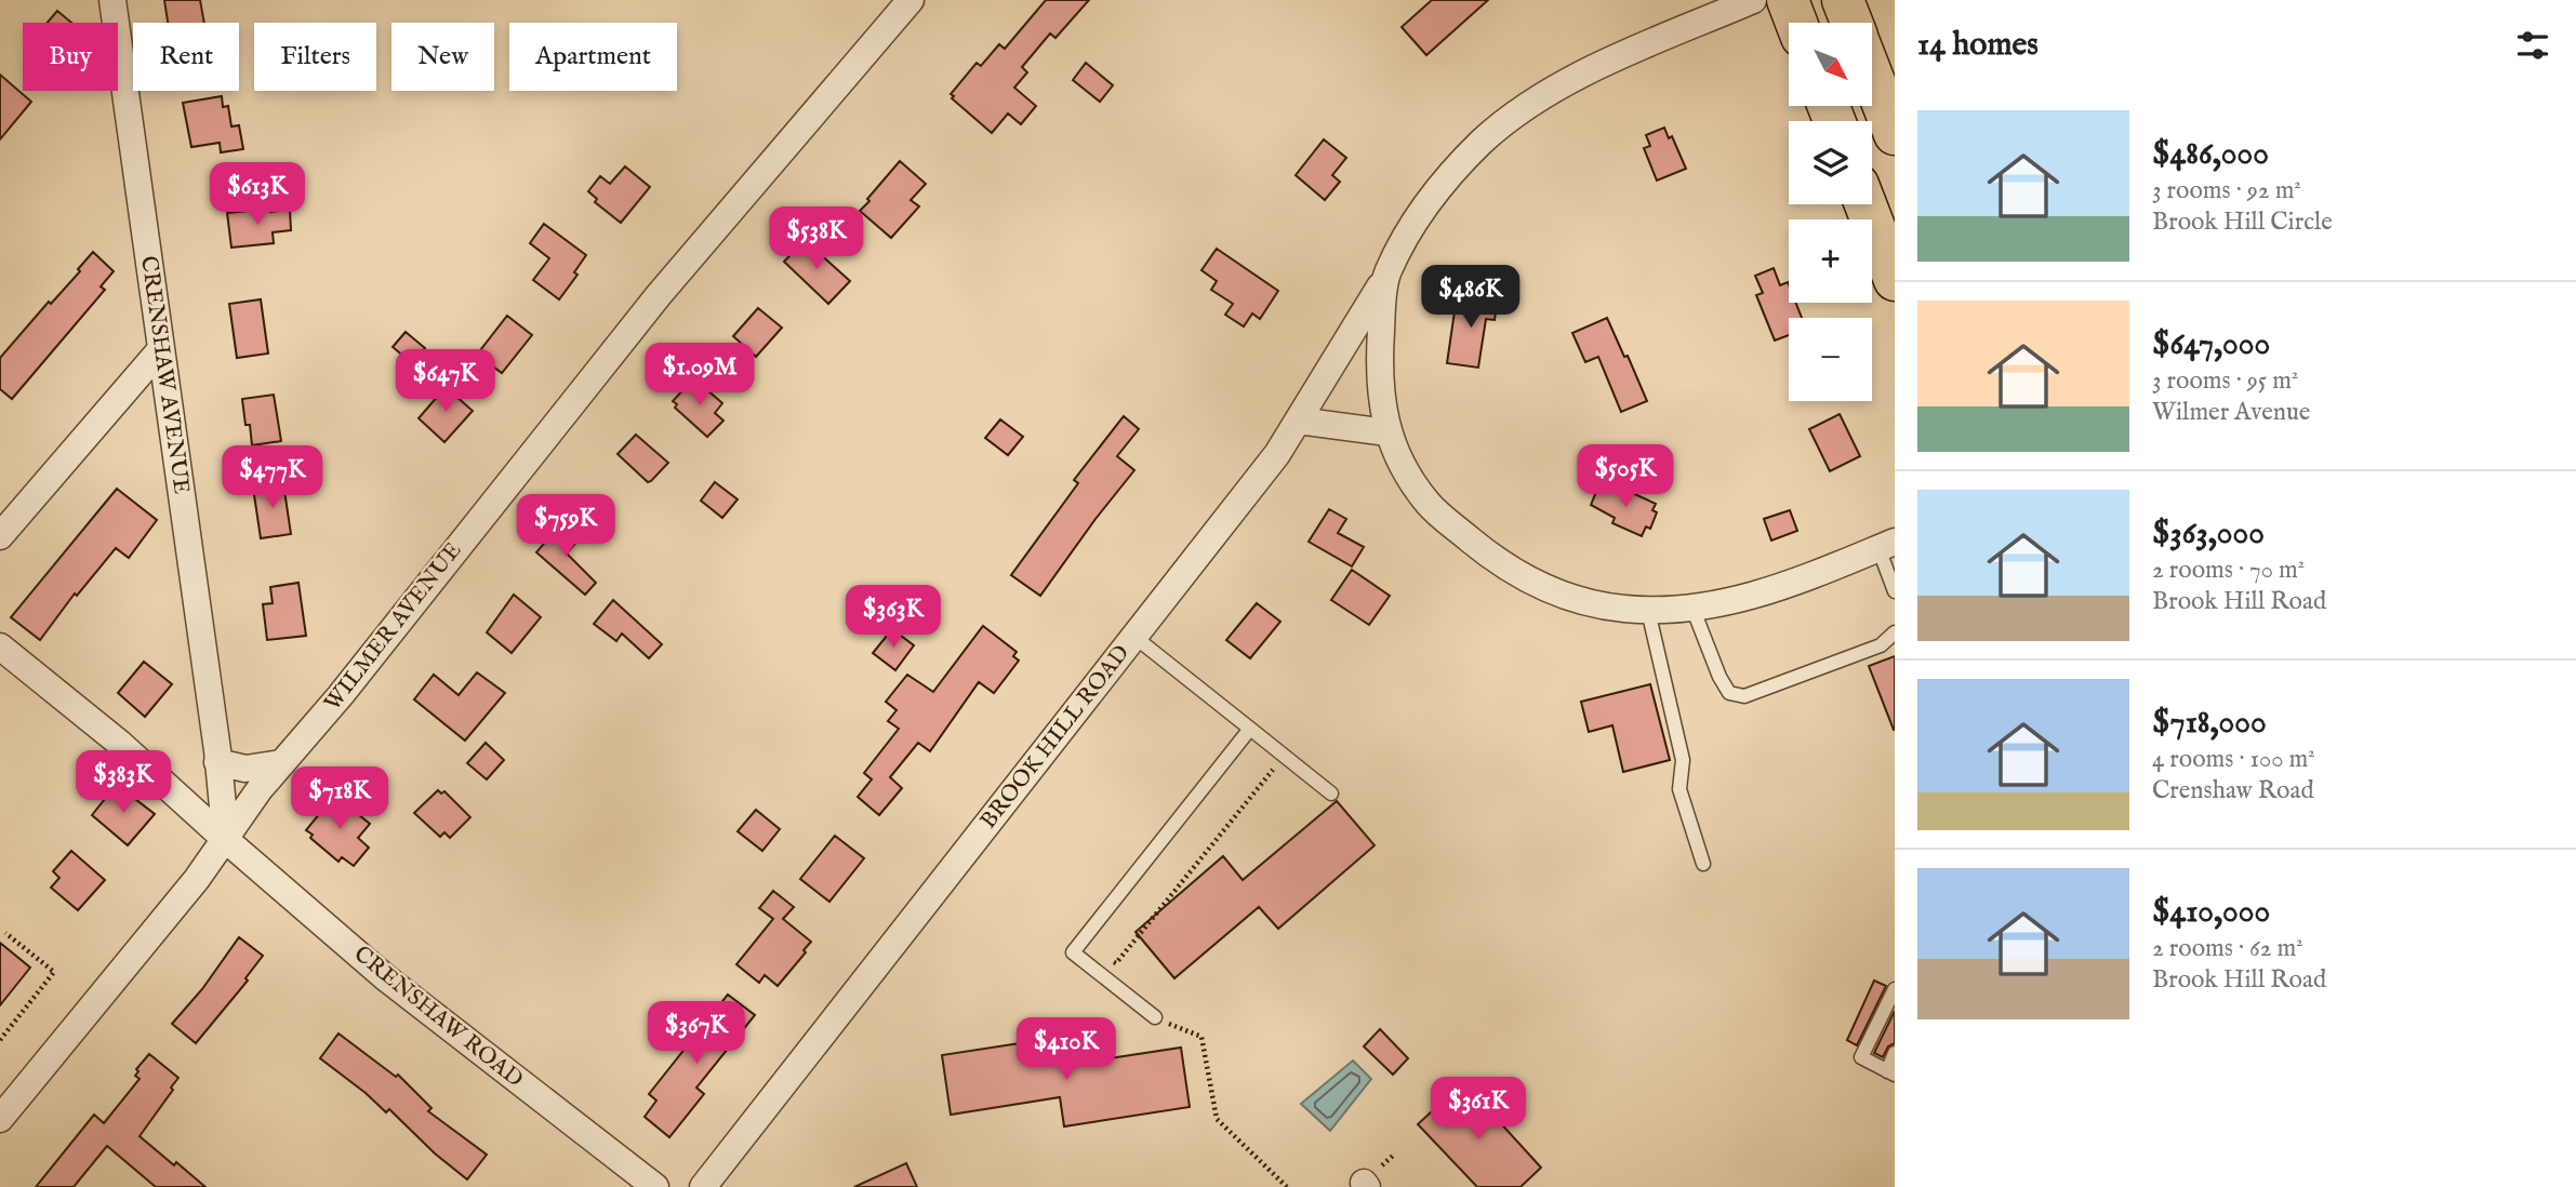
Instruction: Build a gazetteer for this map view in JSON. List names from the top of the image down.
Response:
{
  "streets": {
    "street": [
      "CRENSHAW AVENUE",
      "WILMER AVENUE",
      "BROOK HILL ROAD",
      "CRENSHAW ROAD"
    ]
  },
  "crossings": [
    ["CRENSHAW AVENUE", "WILMER AVENUE"],
    ["CRENSHAW AVENUE", "CRENSHAW ROAD"],
    ["WILMER AVENUE", "CRENSHAW ROAD"]
  ],
  "north": "bottom right",
  "page": {
    "heading": "14 homes",
    "map_buttons": ["+", "−"],
    "chip": [
      "Buy",
      "Rent",
      "Filters",
      "New",
      "Apartment"
    ],
    "list": [
      {
        "name": "$486,000",
        "note": "3 rooms · 92 m² · Brook Hill Circle"
      },
      {
        "name": "$647,000",
        "note": "3 rooms · 95 m² · Wilmer Avenue"
      },
      {
        "name": "$363,000",
        "note": "2 rooms · 70 m² · Brook Hill Road"
      },
      {
        "name": "$718,000",
        "note": "4 rooms · 100 m² · Crenshaw Road"
      },
      {
        "name": "$410,000",
        "note": "2 rooms · 62 m² · Brook Hill Road"
      }
    ],
    "price": [
      "$613K",
      "$538K",
      "$486K",
      "$1.09M",
      "$647K",
      "$505K",
      "$477K",
      "$759K",
      "$363K",
      "$383K",
      "$718K",
      "$367K",
      "$410K",
      "$361K"
    ]
  }
}
